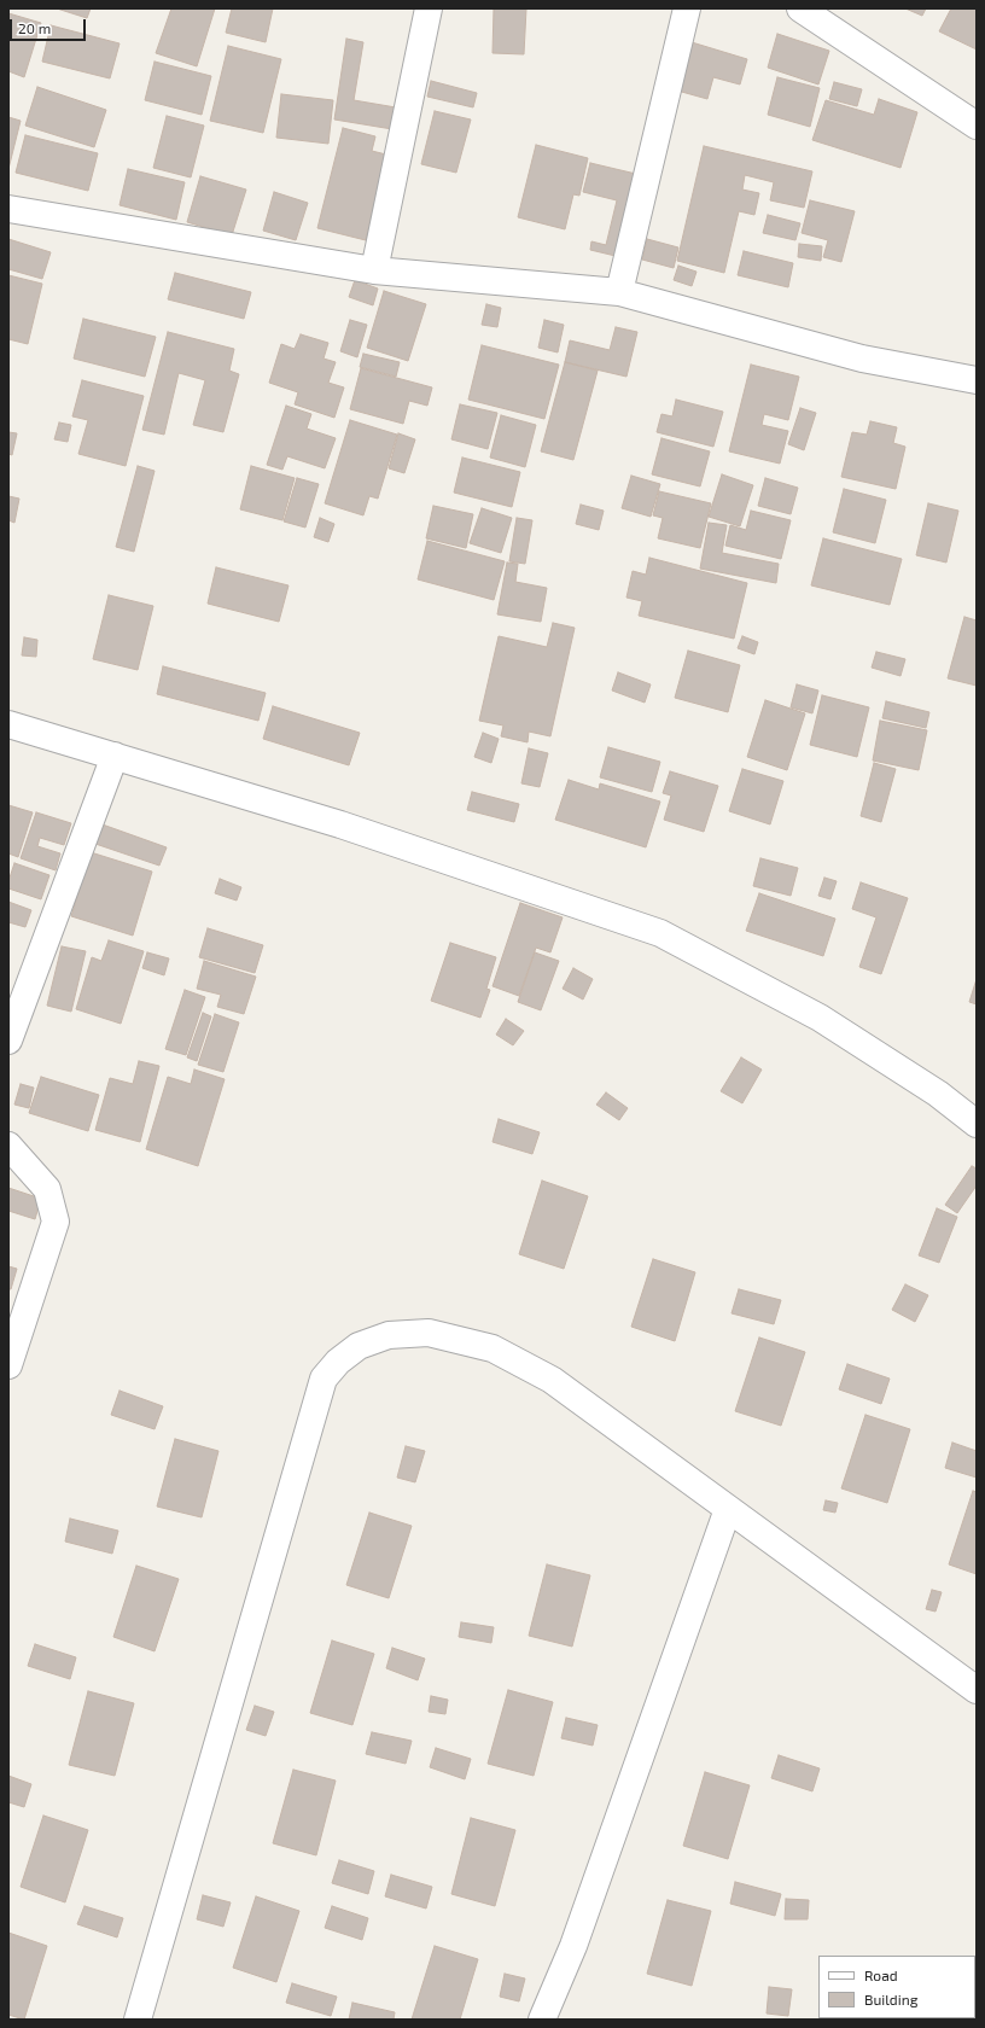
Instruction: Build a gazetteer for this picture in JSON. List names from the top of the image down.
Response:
{
  "legend": ["Road", "Building"],
  "scale_bar": "20 m"
}
